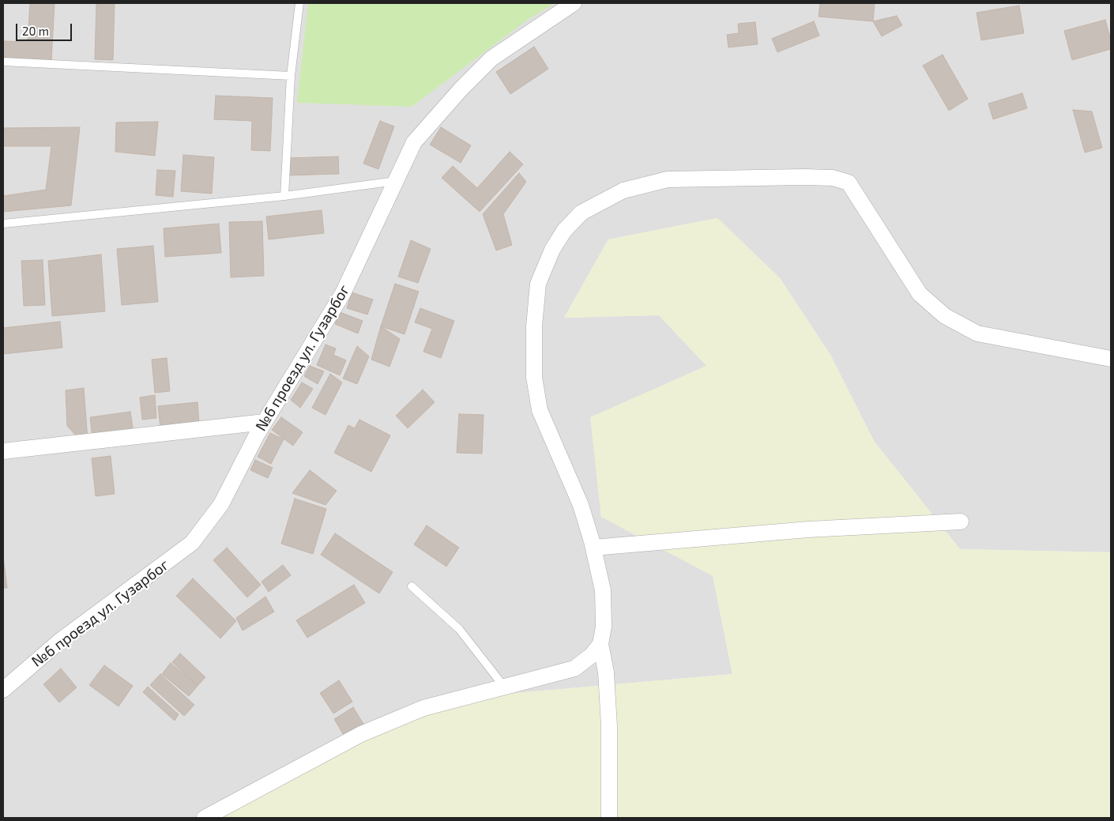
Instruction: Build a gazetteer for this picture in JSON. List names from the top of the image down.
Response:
{
  "streets": {
    "street": ["№6 проезд ул. Гузарбог"]
  },
  "scale_bar": "20 m"
}
